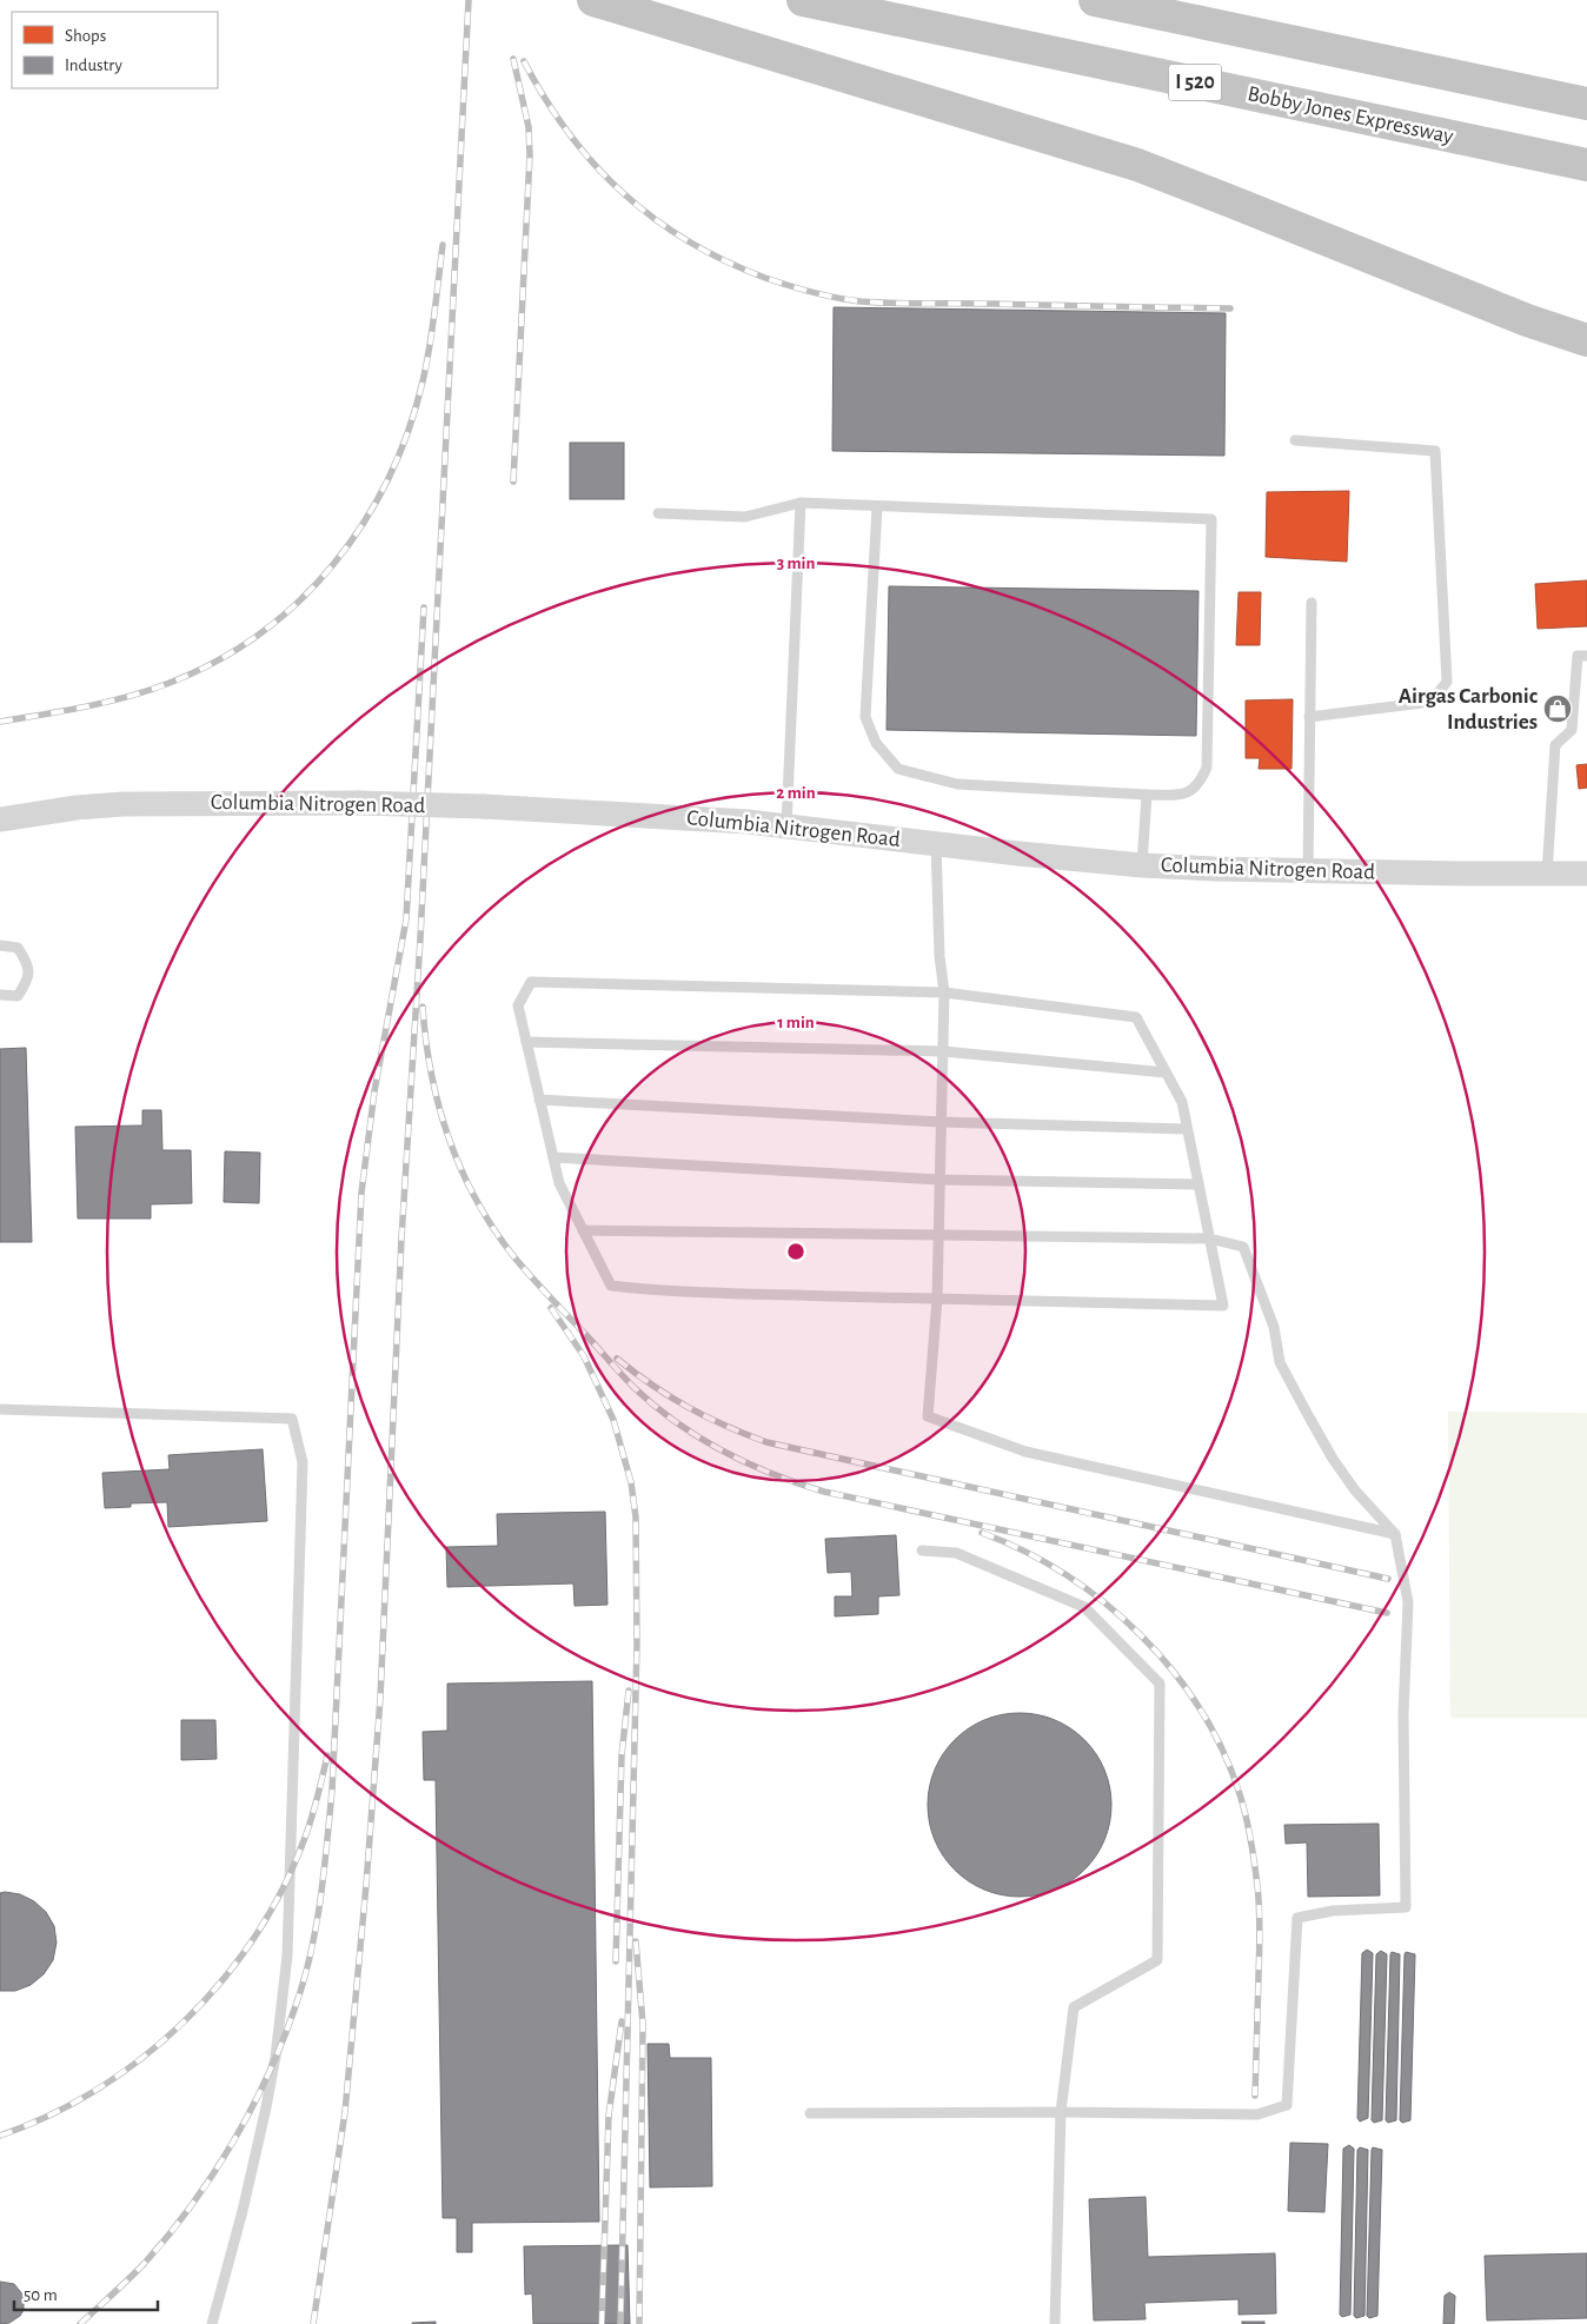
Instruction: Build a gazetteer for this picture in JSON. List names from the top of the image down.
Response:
{
  "streets": {
    "highway": ["I 520", "Bobby Jones Expressway"],
    "street": ["Columbia Nitrogen Road"]
  },
  "places": {
    "shop": ["Airgas Carbonic Industries"]
  },
  "legend": ["Shops", "Industry"],
  "scale_bar": "50 m",
  "rings": ["3 min", "2 min", "1 min"]
}
